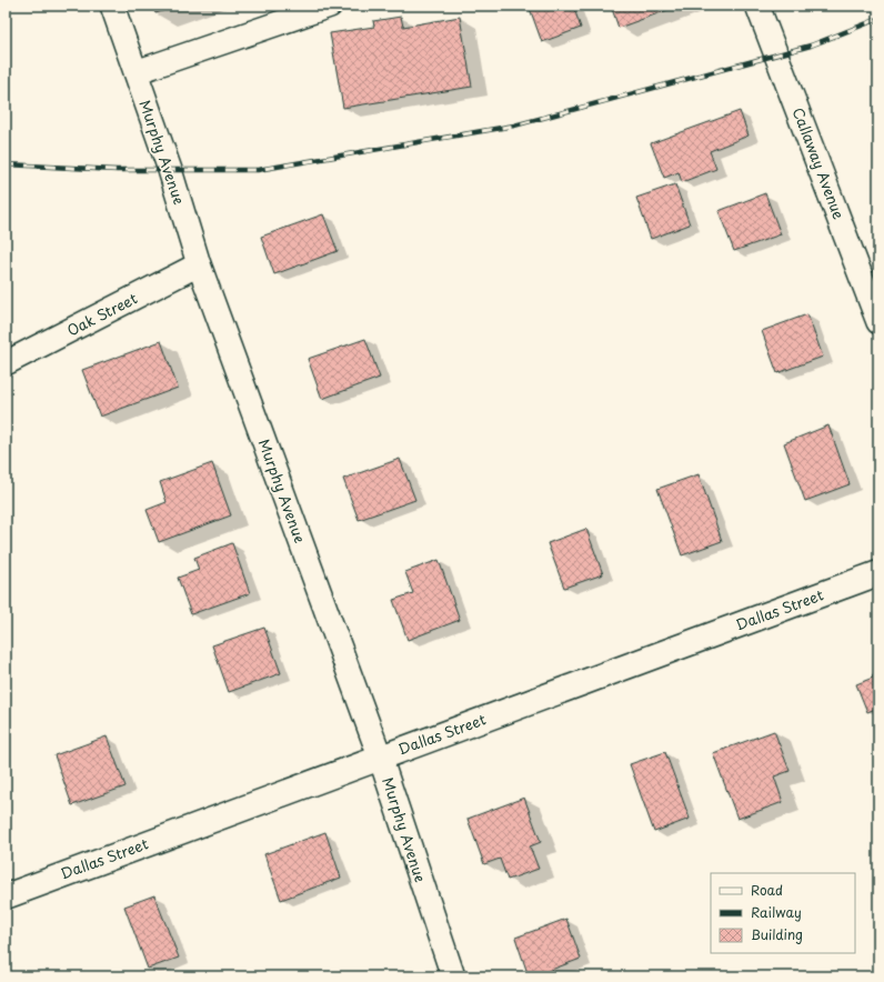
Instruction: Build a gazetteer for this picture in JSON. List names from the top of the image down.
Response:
{
  "streets": {
    "street": [
      "Murphy Avenue",
      "Callaway Avenue",
      "Oak Street",
      "Dallas Street"
    ]
  },
  "crossings": [
    ["Murphy Avenue", "Oak Street"],
    ["Murphy Avenue", "Dallas Street"]
  ],
  "legend": ["Road", "Railway", "Building"]
}
